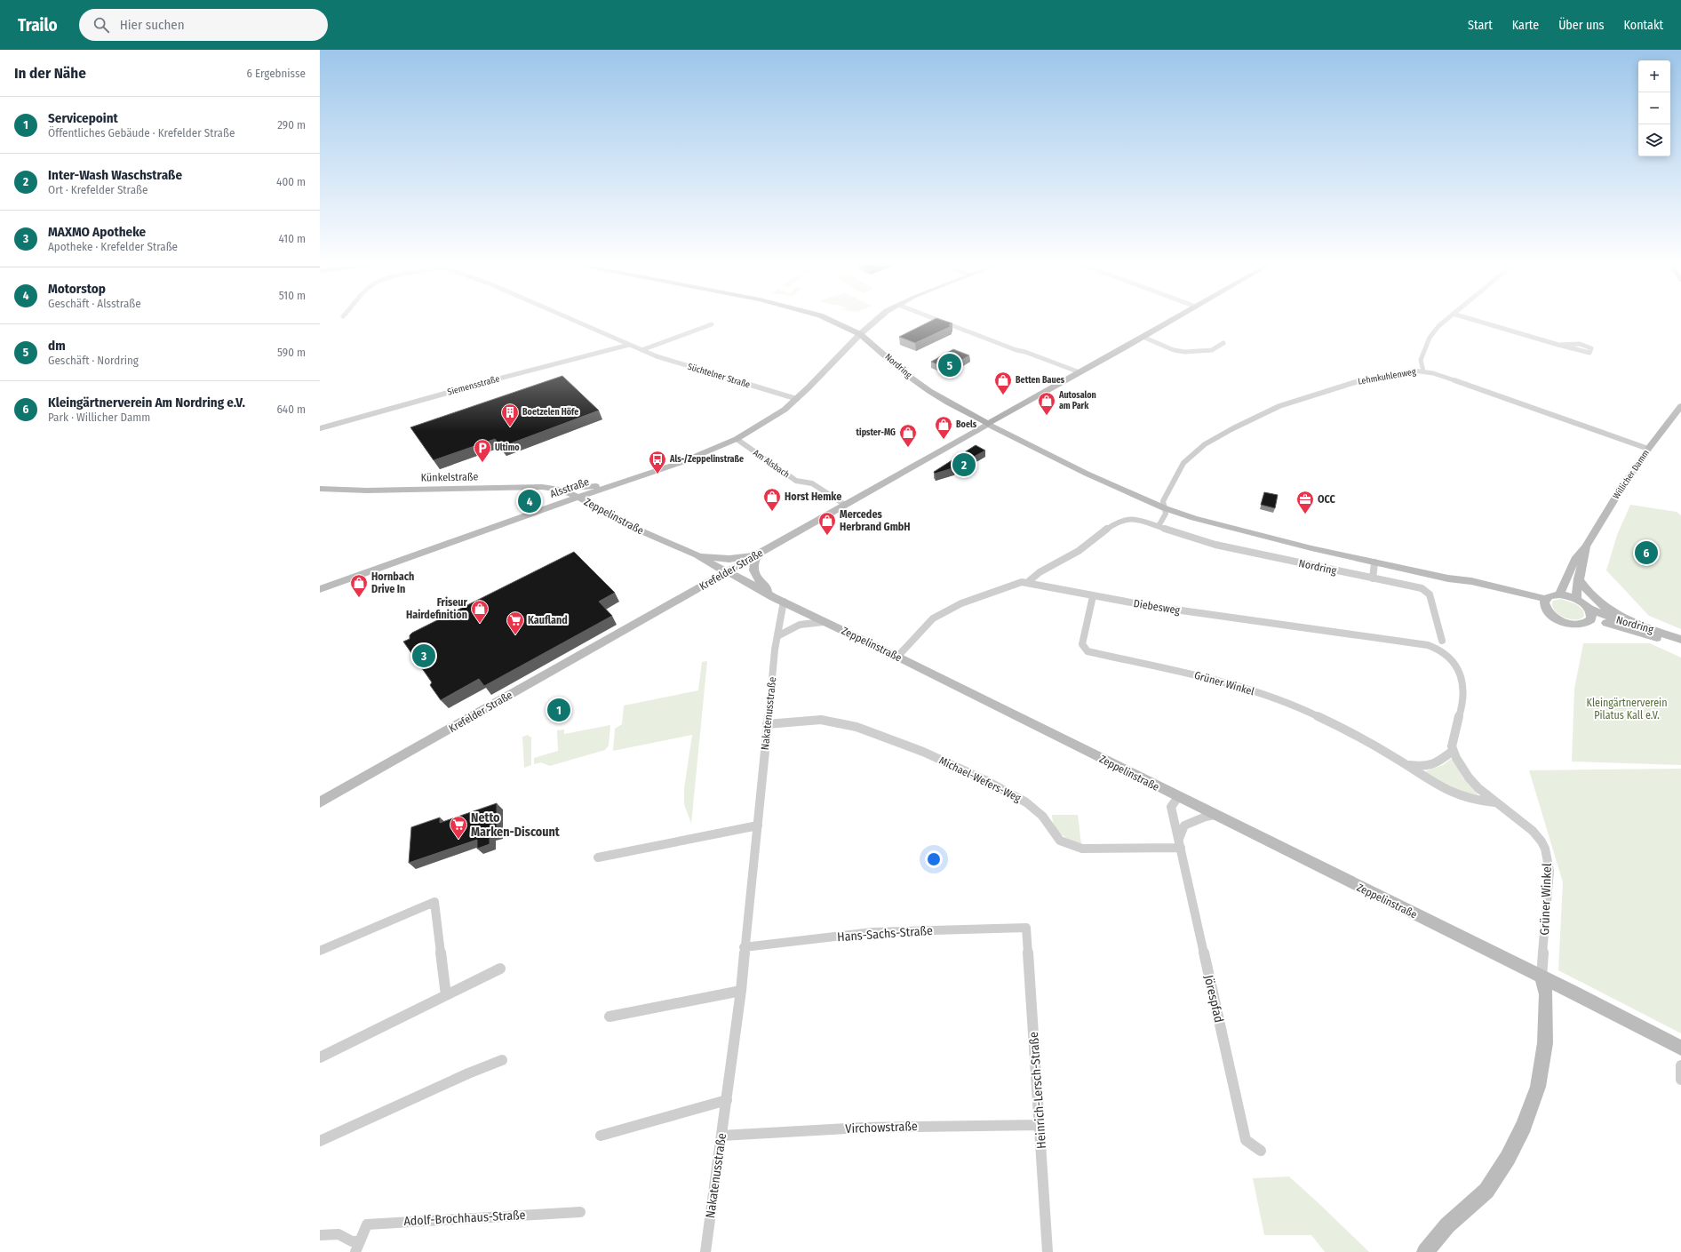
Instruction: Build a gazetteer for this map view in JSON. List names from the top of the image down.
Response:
{
  "streets": {
    "main road": ["Nordring", "Krefelder Straße"],
    "street": [
      "Süchtelner Straße",
      "Lehmkuhlenweg",
      "Siemensstraße",
      "Am Alsbach",
      "Willicher Damm",
      "Künkelstraße",
      "Alsstraße",
      "Zeppelinstraße",
      "Diebesweg",
      "Grüner Winkel",
      "Nakatenusstraße",
      "Michael-Wefers-Weg",
      "Hans-Sachs-Straße",
      "Jörespfad",
      "Heinrich-Lersch-Straße",
      "Virchowstraße",
      "Adolf-Brochhaus-Straße"
    ]
  },
  "crossings": [
    ["Nordring", "Lehmkuhlenweg"],
    ["Nordring", "Willicher Damm"],
    ["Nordring", "Alsstraße"],
    ["Nordring", "Krefelder Straße"],
    ["Nordring", "Diebesweg"],
    ["Süchtelner Straße", "Siemensstraße"],
    ["Süchtelner Straße", "Alsstraße"],
    ["Lehmkuhlenweg", "Willicher Damm"],
    ["Am Alsbach", "Alsstraße"],
    ["Am Alsbach", "Krefelder Straße"],
    ["Künkelstraße", "Alsstraße"],
    ["Künkelstraße", "Zeppelinstraße"],
    ["Alsstraße", "Zeppelinstraße"],
    ["Zeppelinstraße", "Krefelder Straße"],
    ["Zeppelinstraße", "Diebesweg"],
    ["Zeppelinstraße", "Grüner Winkel"],
    ["Zeppelinstraße", "Nakatenusstraße"],
    ["Zeppelinstraße", "Jörespfad"],
    ["Diebesweg", "Grüner Winkel"],
    ["Nakatenusstraße", "Michael-Wefers-Weg"],
    ["Nakatenusstraße", "Hans-Sachs-Straße"],
    ["Nakatenusstraße", "Virchowstraße"],
    ["Michael-Wefers-Weg", "Jörespfad"],
    ["Hans-Sachs-Straße", "Heinrich-Lersch-Straße"],
    ["Heinrich-Lersch-Straße", "Virchowstraße"]
  ],
  "parks": ["Kleingärtnerverein Pilatus Kall e.V."],
  "places": {
    "shop": [
      "Betten Baues",
      "Autosalon am Park",
      "Boels",
      "tipster-MG",
      "Horst Hemke",
      "Mercedes Herbrand GmbH",
      "Hornbach Drive In",
      "Friseur Hairdefinition"
    ],
    "building": ["Boetzelen Höfe"],
    "parking": ["Ultimo"],
    "bus stop": ["Als-/Zeppelinstraße"],
    "office": ["OCC"],
    "supermarket": ["Kaufland", "Netto Marken-Discount"]
  },
  "page": {
    "header": "Trailo",
    "search": "Hier suchen",
    "nav": [
      "Start",
      "Karte",
      "Über uns",
      "Kontakt"
    ],
    "heading": ["In der Nähe", "6 Ergebnisse"],
    "map_buttons": ["+", "−"],
    "list": [
      {
        "mark": "1",
        "name": "Servicepoint",
        "note": "Öffentliches Gebäude · Krefelder Straße",
        "value": "290 m"
      },
      {
        "mark": "2",
        "name": "Inter-Wash Waschstraße",
        "note": "Ort · Krefelder Straße",
        "value": "400 m"
      },
      {
        "mark": "3",
        "name": "MAXMO Apotheke",
        "note": "Apotheke · Krefelder Straße",
        "value": "410 m"
      },
      {
        "mark": "4",
        "name": "Motorstop",
        "note": "Geschäft · Alsstraße",
        "value": "510 m"
      },
      {
        "mark": "5",
        "name": "dm",
        "note": "Geschäft · Nordring",
        "value": "590 m"
      },
      {
        "mark": "6",
        "name": "Kleingärtnerverein Am Nordring e.V.",
        "note": "Park · Willicher Damm",
        "value": "640 m"
      }
    ],
    "pins": [
      "5",
      "2",
      "4",
      "6",
      "3",
      "1"
    ]
  }
}
